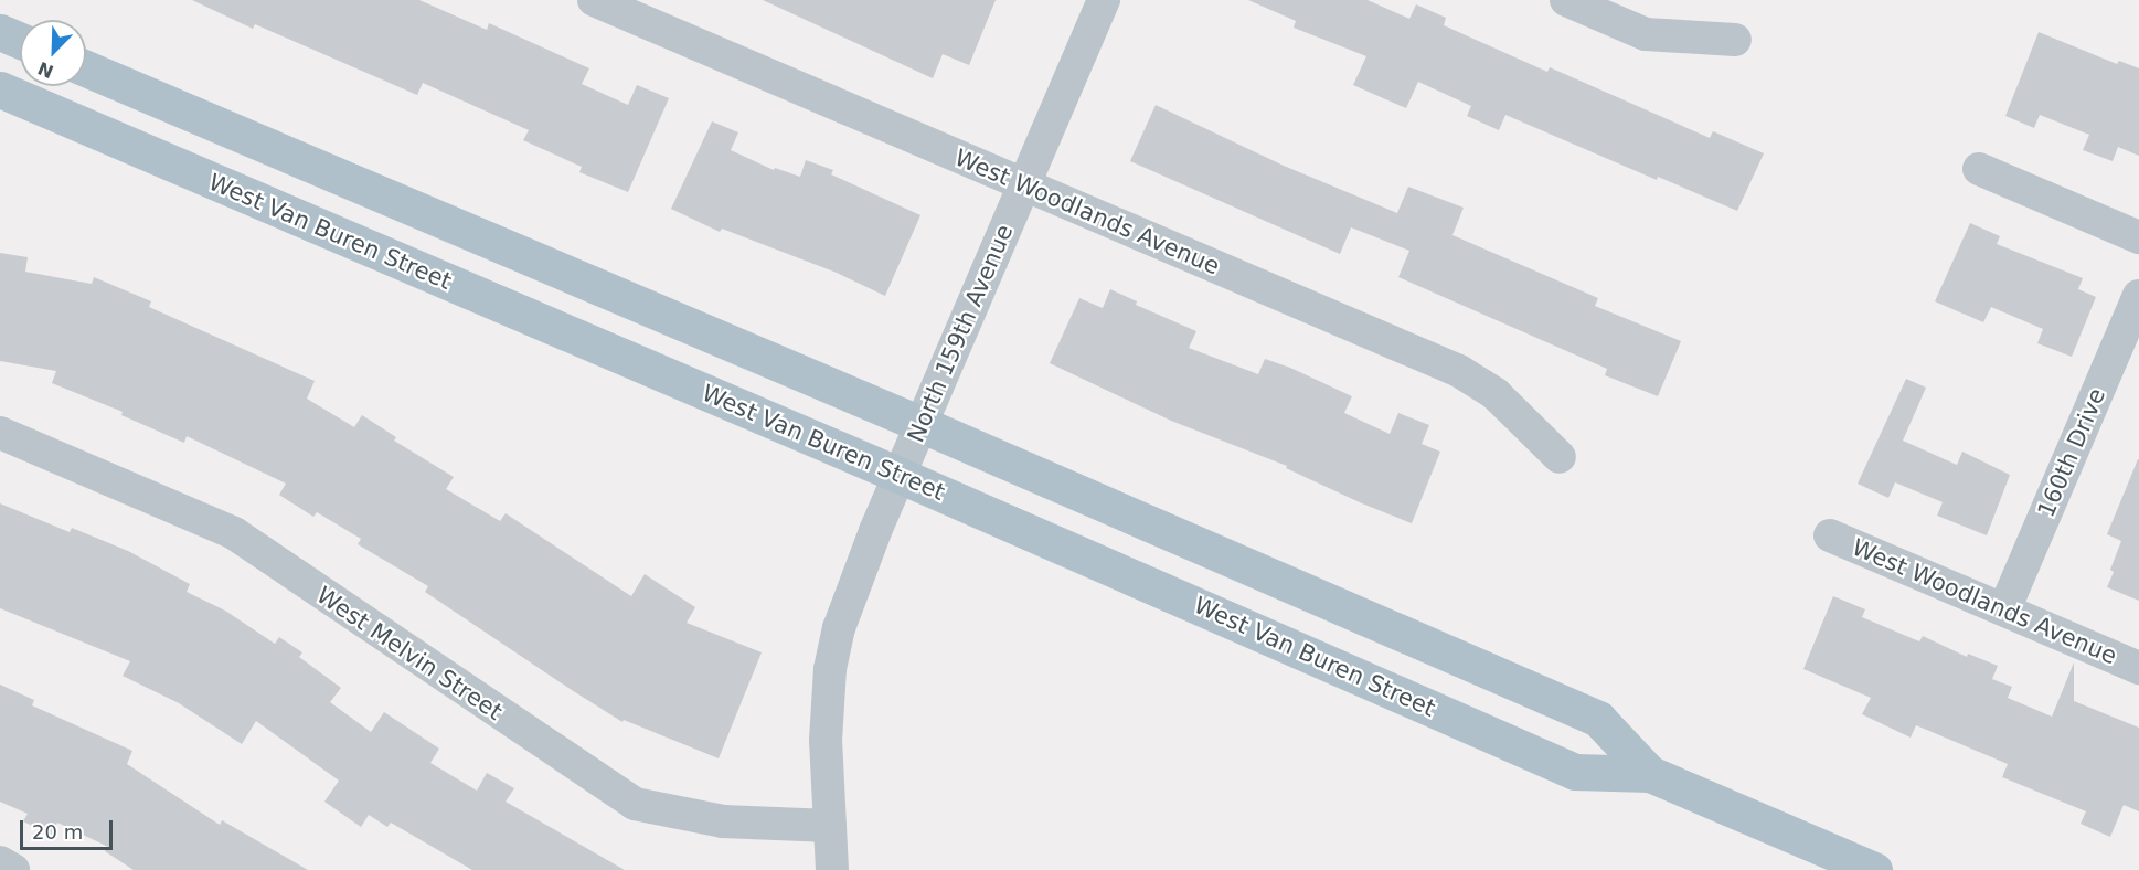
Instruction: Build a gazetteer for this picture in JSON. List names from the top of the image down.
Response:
{
  "streets": {
    "main road": ["West Van Buren Street"],
    "street": [
      "West Woodlands Avenue",
      "North 159th Avenue",
      "160th Drive",
      "West Melvin Street"
    ]
  },
  "crossings": [
    ["West Woodlands Avenue", "North 159th Avenue"],
    ["West Woodlands Avenue", "160th Drive"],
    ["West Van Buren Street", "North 159th Avenue"],
    ["North 159th Avenue", "West Melvin Street"]
  ],
  "scale_bar": "20 m",
  "north": "bottom left"
}
